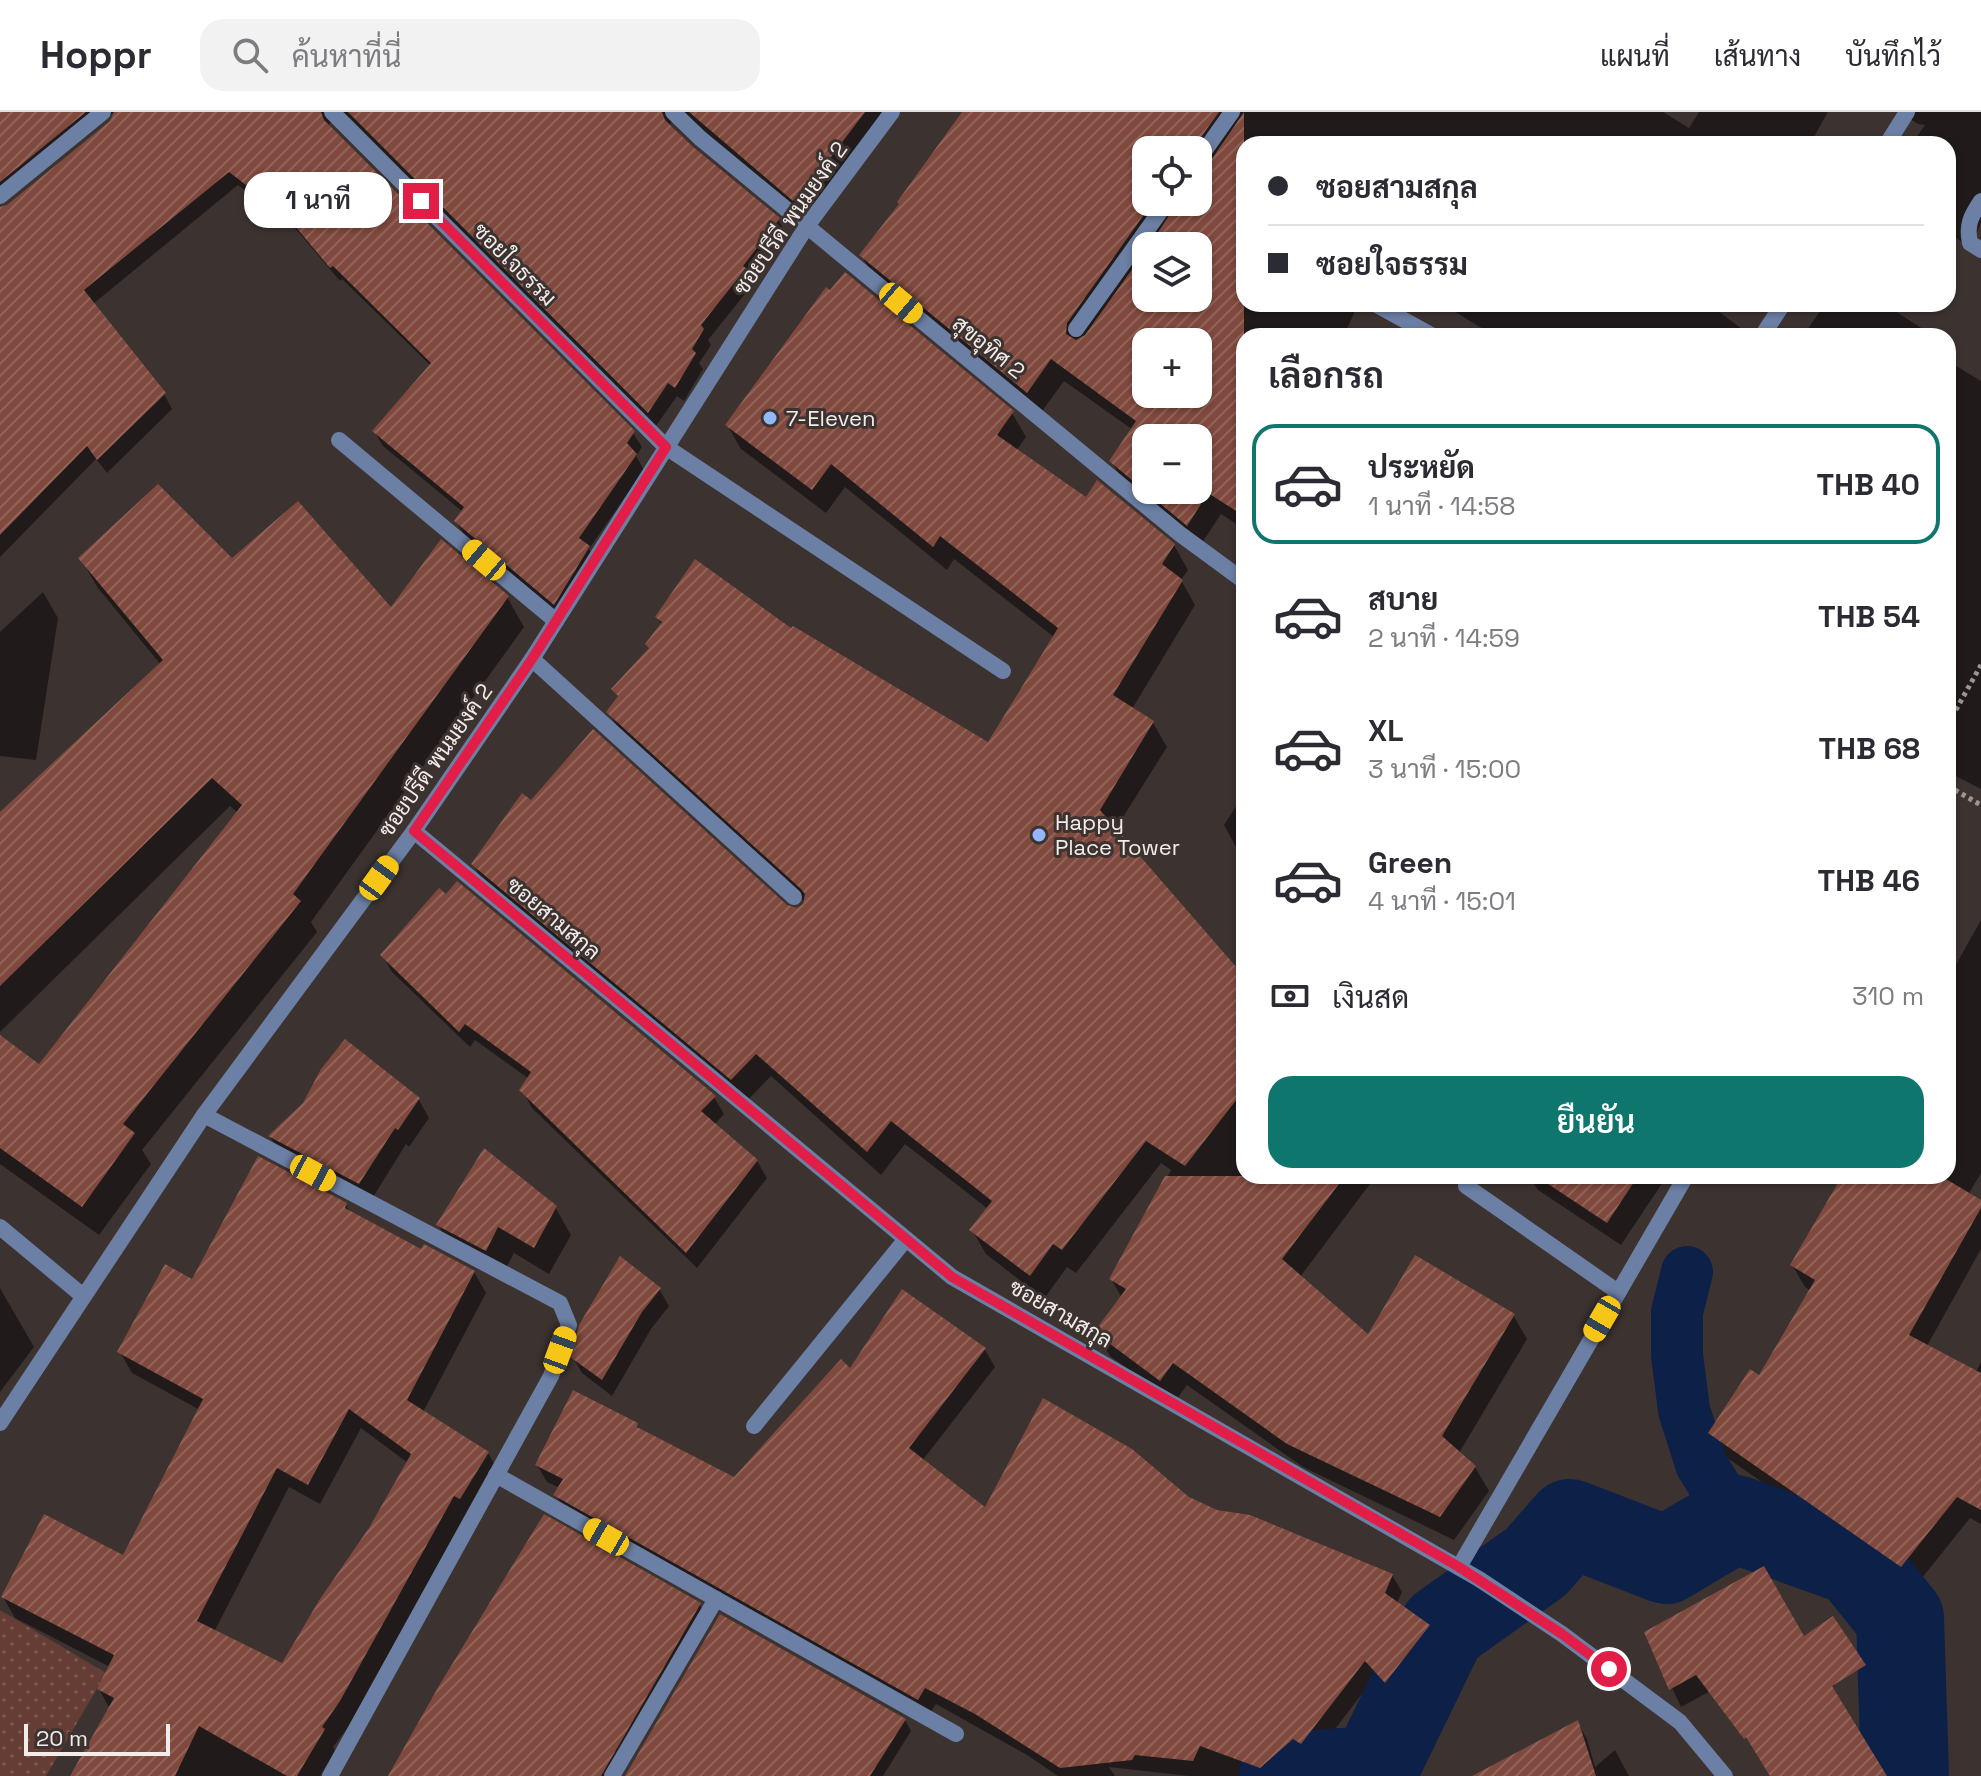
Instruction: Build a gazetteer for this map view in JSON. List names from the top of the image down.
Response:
{
  "streets": {
    "street": [
      "ซอยปรีดี พนมยงค์ 2",
      "ซอยใจธรรม",
      "สุขอุทิศ 2",
      "ซอยสามสกุล"
    ]
  },
  "crossings": [
    ["ซอยปรีดี พนมยงค์ 2", "ซอยใจธรรม"],
    ["ซอยปรีดี พนมยงค์ 2", "สุขอุทิศ 2"],
    ["ซอยปรีดี พนมยงค์ 2", "ซอยสามสกุล"]
  ],
  "places": ["7-Eleven", "Happy Place Tower"],
  "scale_bar": "20 m",
  "page": {
    "header": "Hoppr",
    "search": "ค้นหาที่นี่",
    "nav": ["แผนที่", "เส้นทาง", "บันทึกไว้"],
    "map_buttons": ["+", "−"],
    "banner": ["ซอยสามสกุล", "ซอยใจธรรม"],
    "bubble": "1 นาที",
    "heading": "เลือกรถ",
    "list": [
      {
        "name": "ประหยัด",
        "note": "1 นาที · 14:58",
        "value": "THB 40"
      },
      {
        "name": "สบาย",
        "note": "2 นาที · 14:59",
        "value": "THB 54"
      },
      {
        "name": "XL",
        "note": "3 นาที · 15:00",
        "value": "THB 68"
      },
      {
        "name": "Green",
        "note": "4 นาที · 15:01",
        "value": "THB 46"
      }
    ],
    "pay": ["เงินสด", "310 m"],
    "buttons": "ยืนยัน",
    "scale": "20 m"
  }
}
